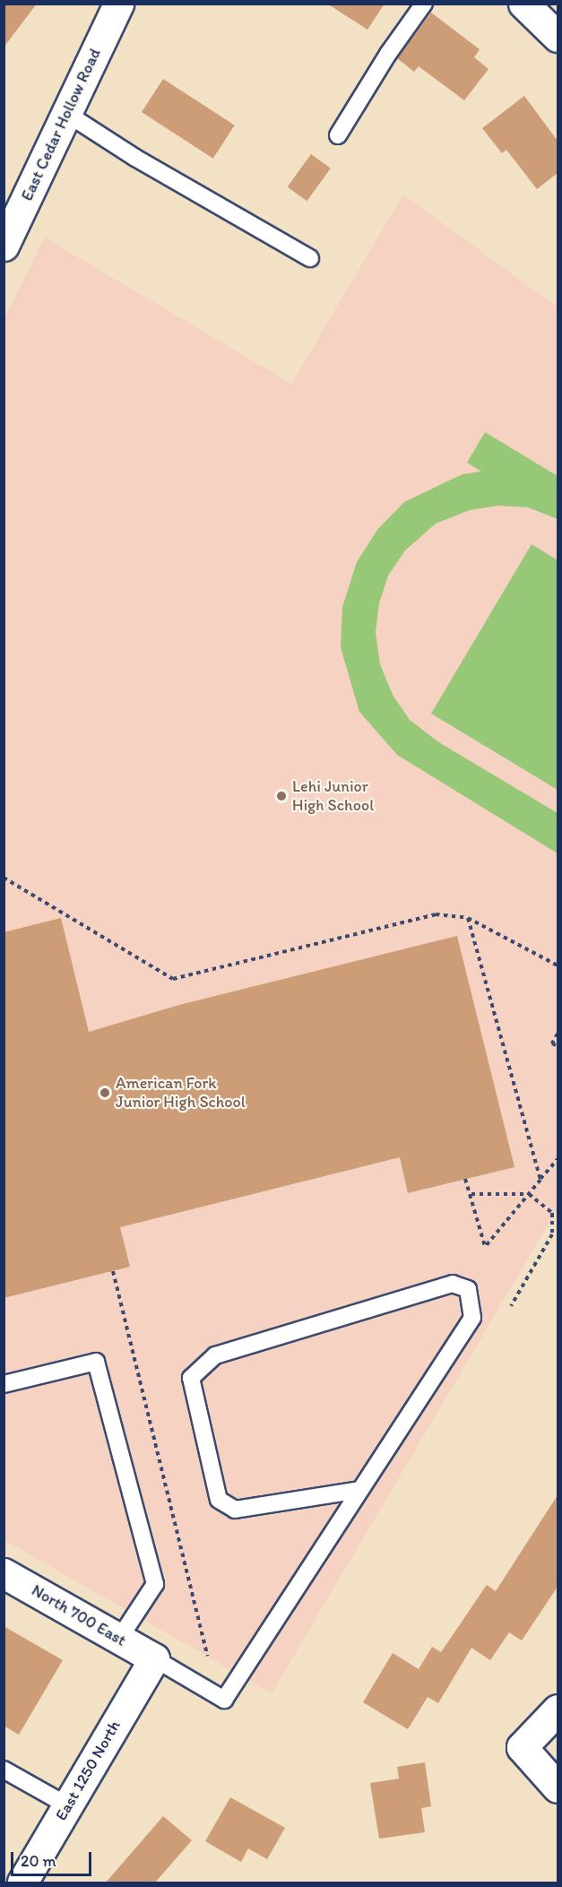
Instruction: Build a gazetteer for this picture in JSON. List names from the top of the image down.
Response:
{
  "streets": {
    "street": ["East Cedar Hollow Road", "North 700 East", "East 1250 North"]
  },
  "crossings": [
    ["North 700 East", "East 1250 North"]
  ],
  "places": ["Lehi Junior High School", "American Fork Junior High School"],
  "scale_bar": "20 m"
}
